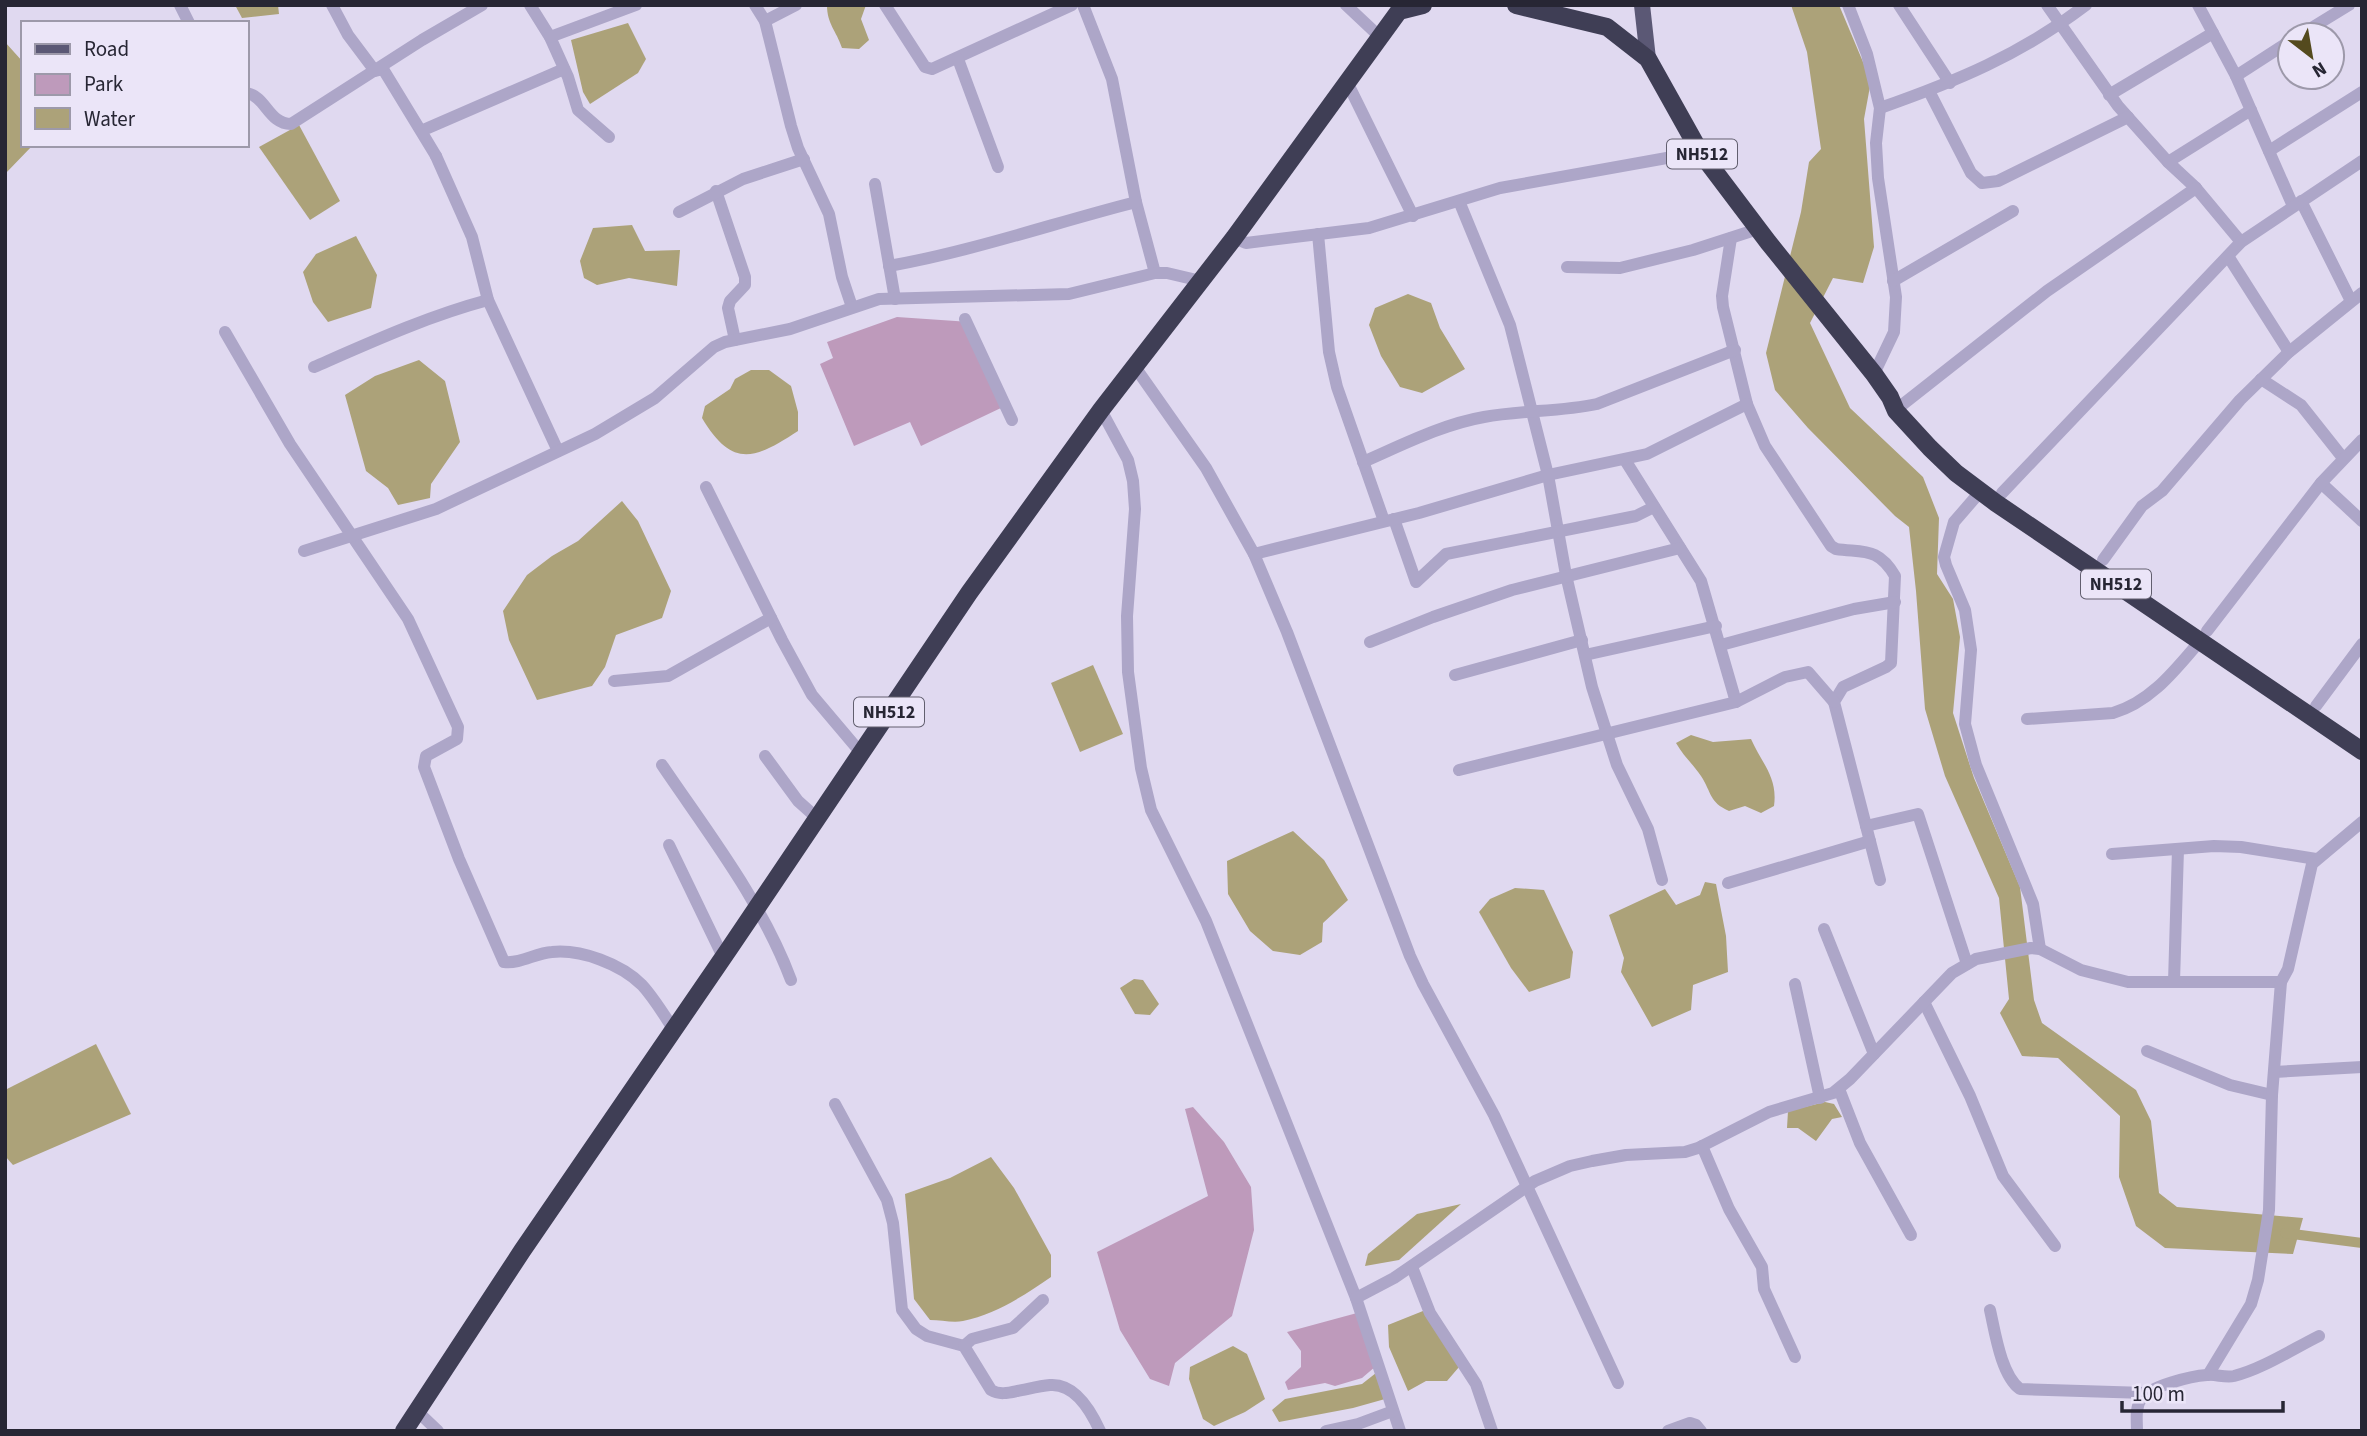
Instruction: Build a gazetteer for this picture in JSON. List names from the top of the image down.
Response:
{
  "streets": {
    "highway": ["NH512"]
  },
  "legend": ["Road", "Park", "Water"],
  "scale_bar": "100 m",
  "north": "bottom right"
}
